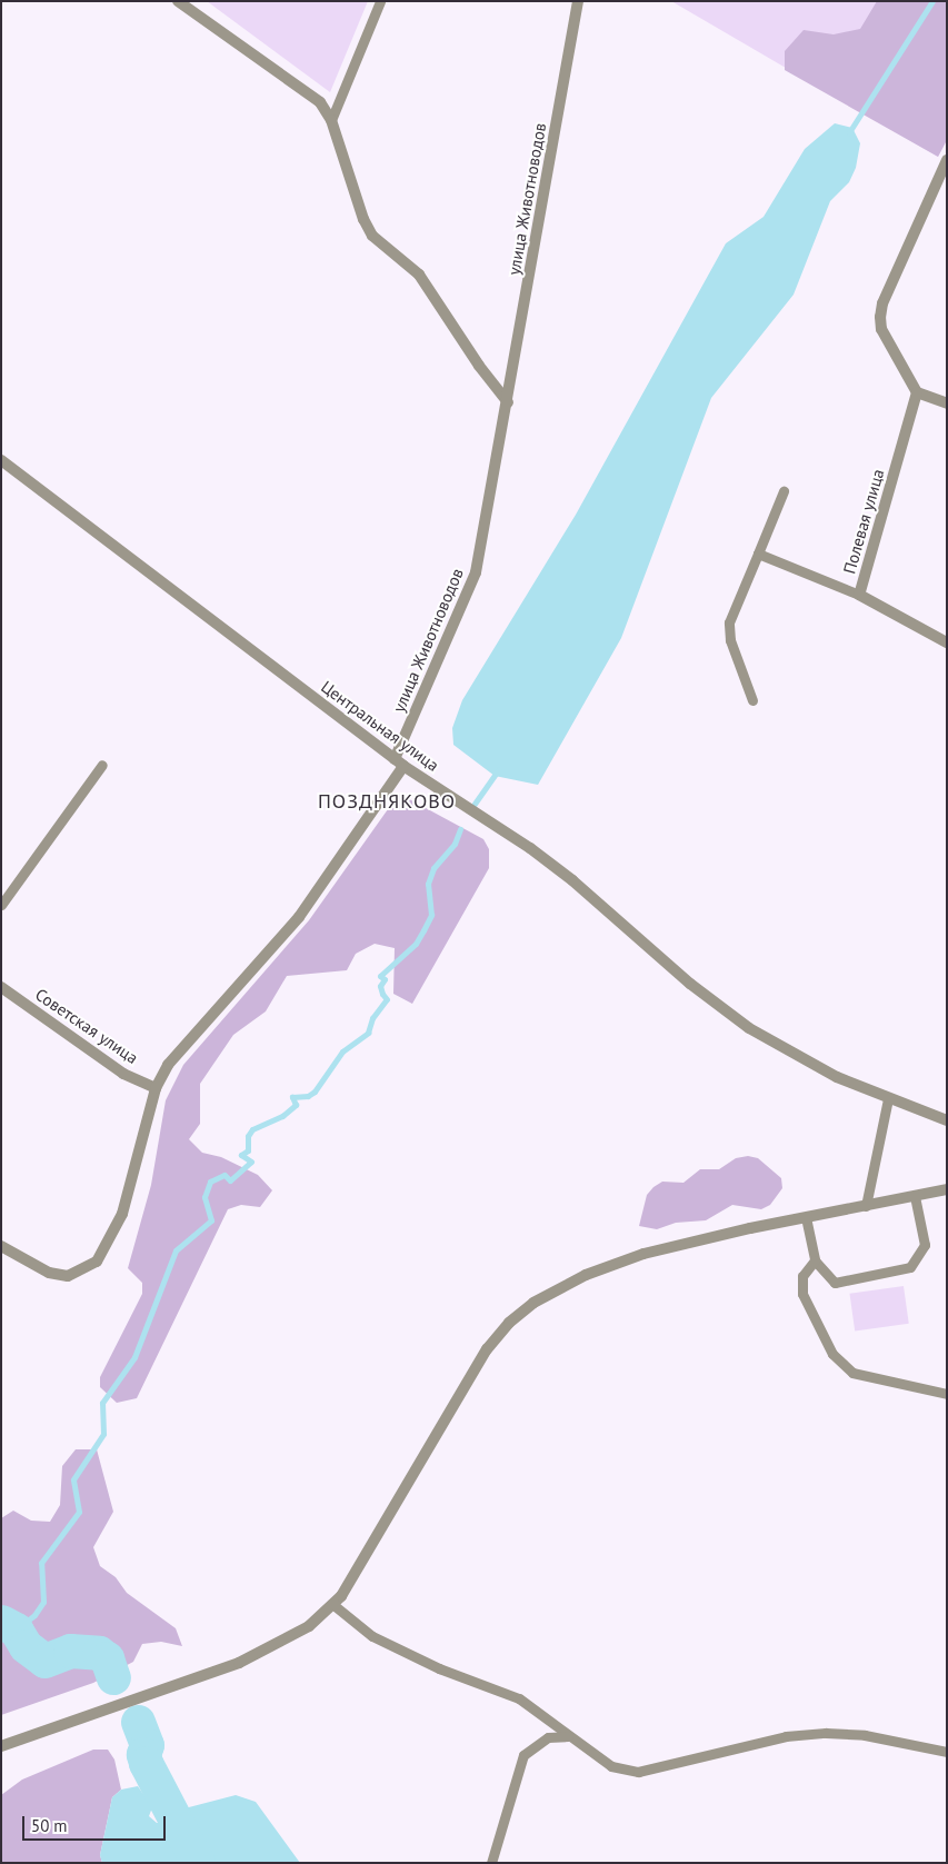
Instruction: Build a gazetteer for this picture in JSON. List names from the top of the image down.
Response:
{
  "streets": {
    "street": [
      "улица Животноводов",
      "Полевая улица",
      "Центральная улица",
      "Советская улица"
    ]
  },
  "crossings": [
    ["улица Животноводов", "Центральная улица"],
    ["улица Животноводов", "Советская улица"]
  ],
  "districts": ["ПОЗДНЯКОВО"],
  "scale_bar": "50 m"
}
